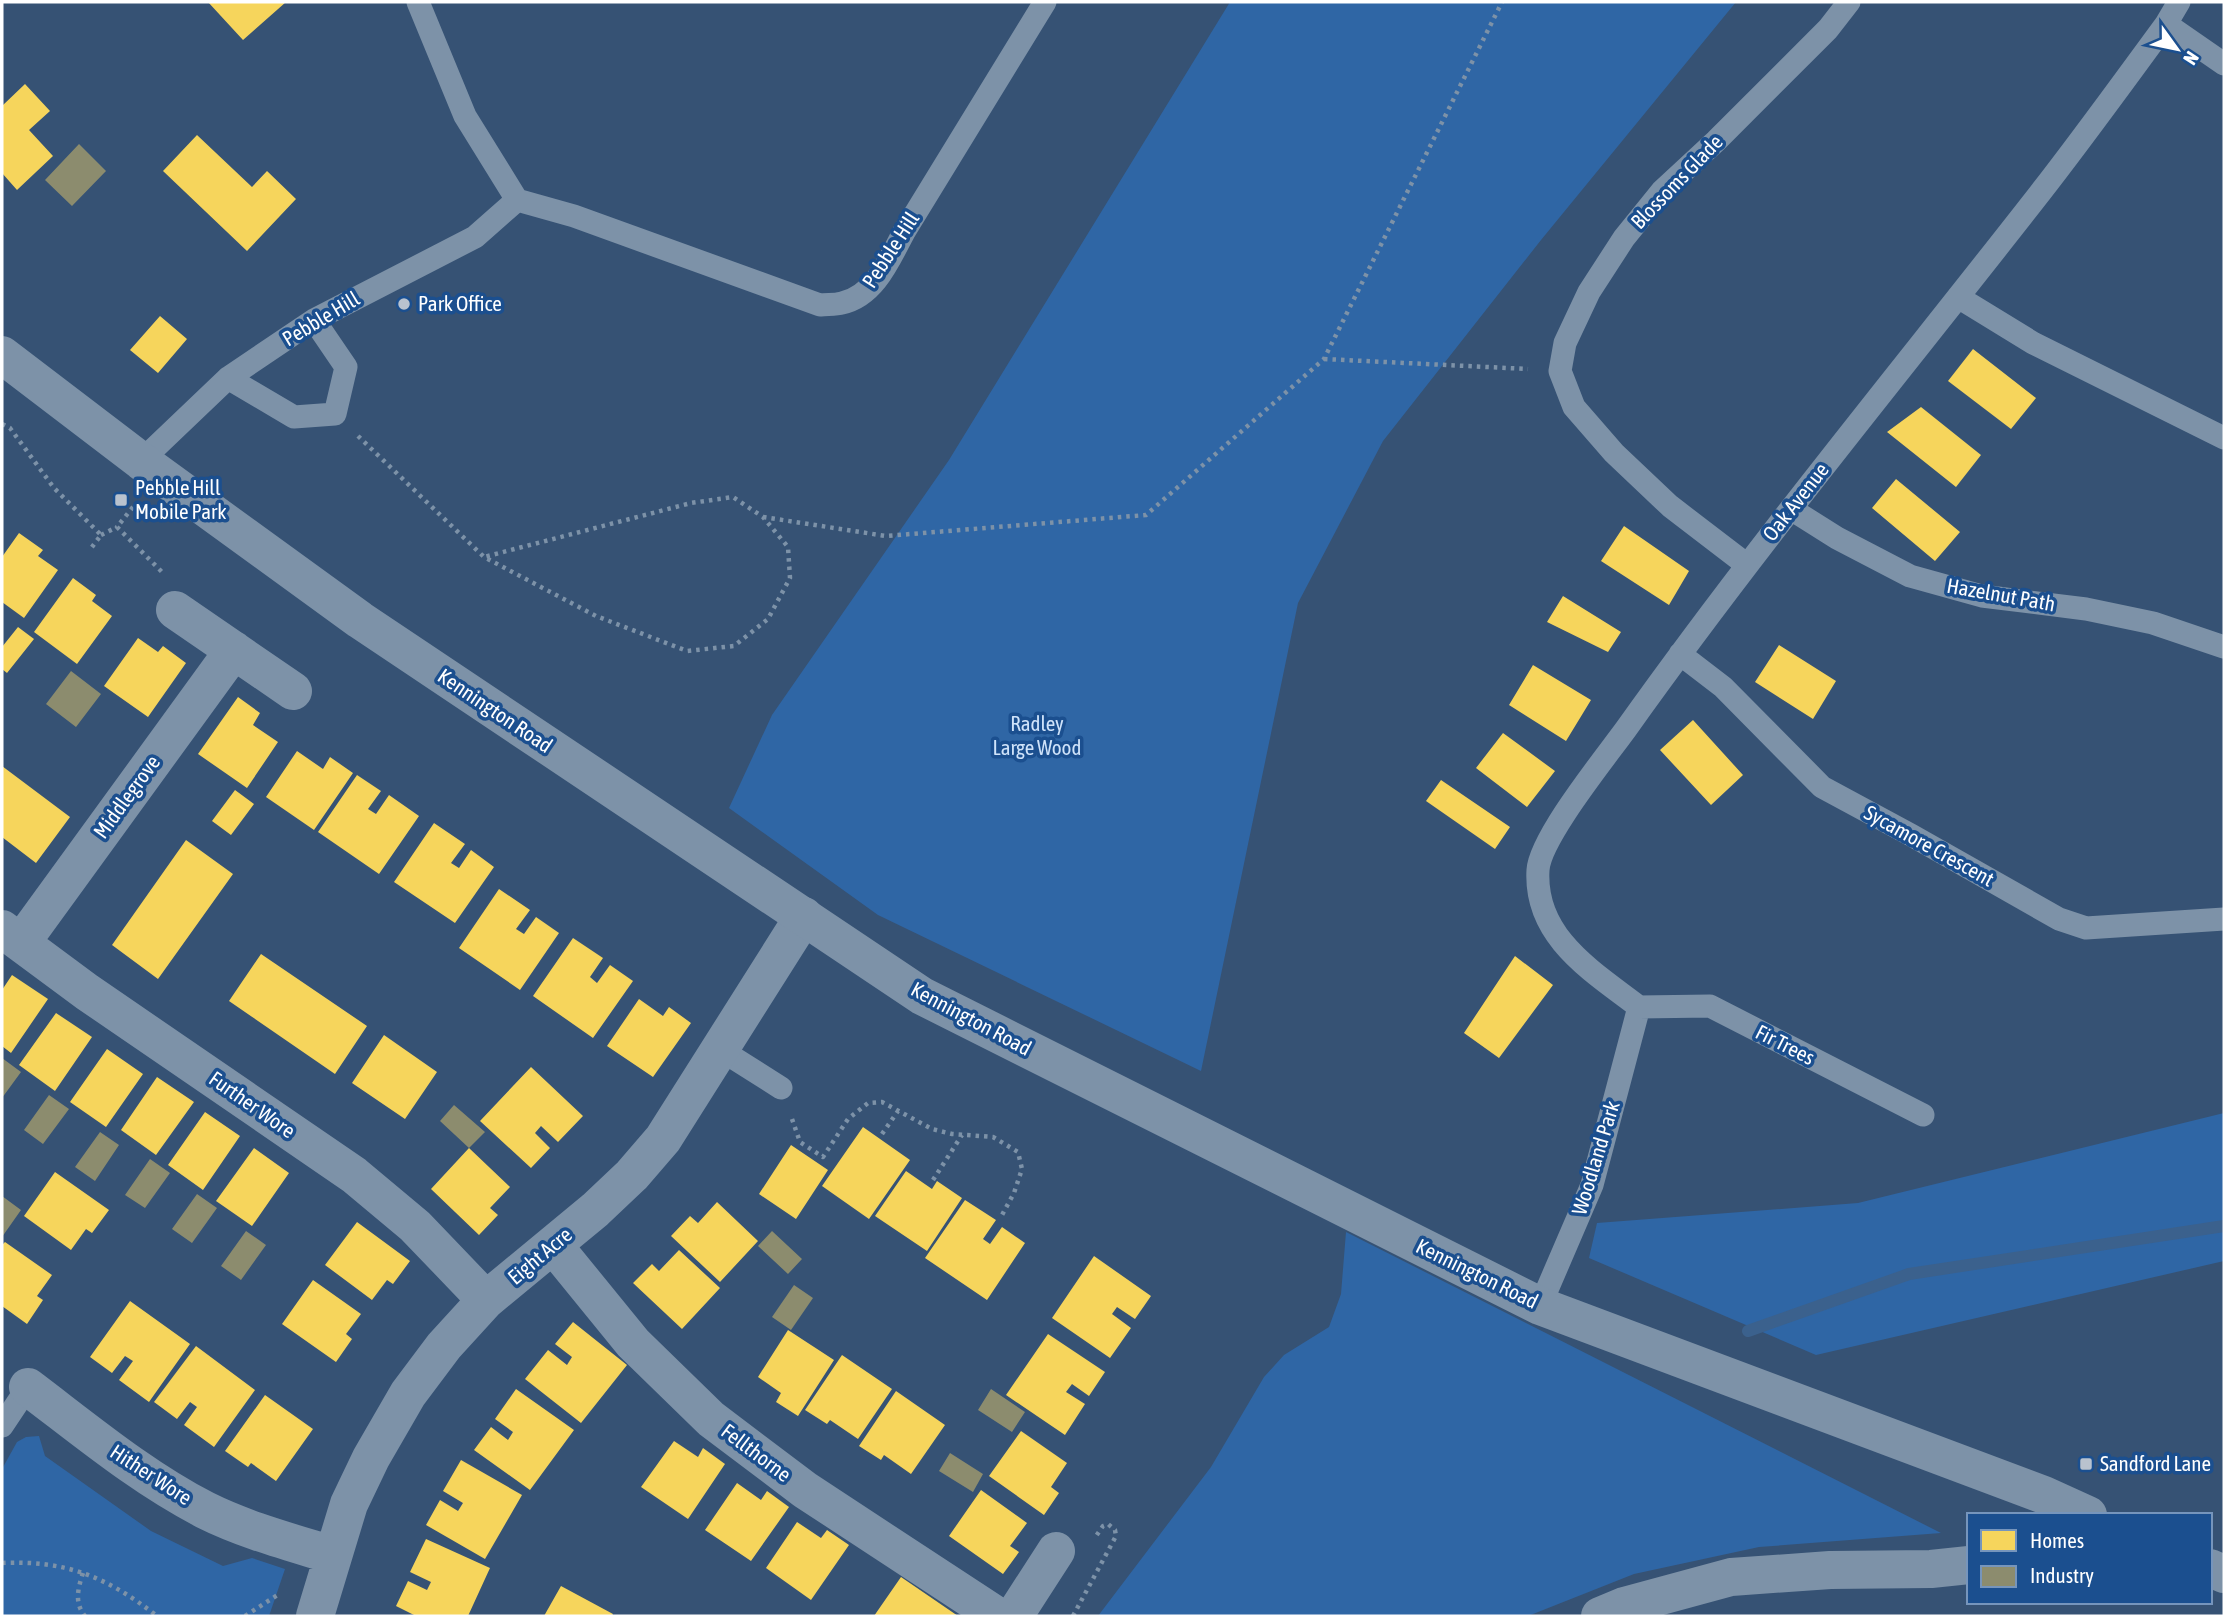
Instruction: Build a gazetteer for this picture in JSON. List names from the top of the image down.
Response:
{
  "streets": {
    "street": [
      "Kennington Road",
      "Middlegrove",
      "Further Wore",
      "Eight Acre",
      "Fellthorne",
      "Hither Wore"
    ],
    "lane": [
      "Blossoms Glade",
      "Pebble Hill",
      "Oak Avenue",
      "Hazelnut Path",
      "Sycamore Crescent",
      "Fir Trees",
      "Woodland Park"
    ]
  },
  "crossings": [
    ["Pebble Hill", "Kennington Road"],
    ["Oak Avenue", "Hazelnut Path"],
    ["Oak Avenue", "Sycamore Crescent"],
    ["Oak Avenue", "Fir Trees"],
    ["Oak Avenue", "Woodland Park"],
    ["Kennington Road", "Woodland Park"],
    ["Kennington Road", "Eight Acre"],
    ["Middlegrove", "Further Wore"],
    ["Fir Trees", "Woodland Park"],
    ["Further Wore", "Eight Acre"],
    ["Eight Acre", "Fellthorne"],
    ["Eight Acre", "Hither Wore"]
  ],
  "parks": ["Radley Large Wood"],
  "places": {
    "other": ["Park Office"],
    "transit": ["Pebble Hill Mobile Park", "Sandford Lane"]
  },
  "legend": ["Homes", "Industry"],
  "north": "bottom right"
}
